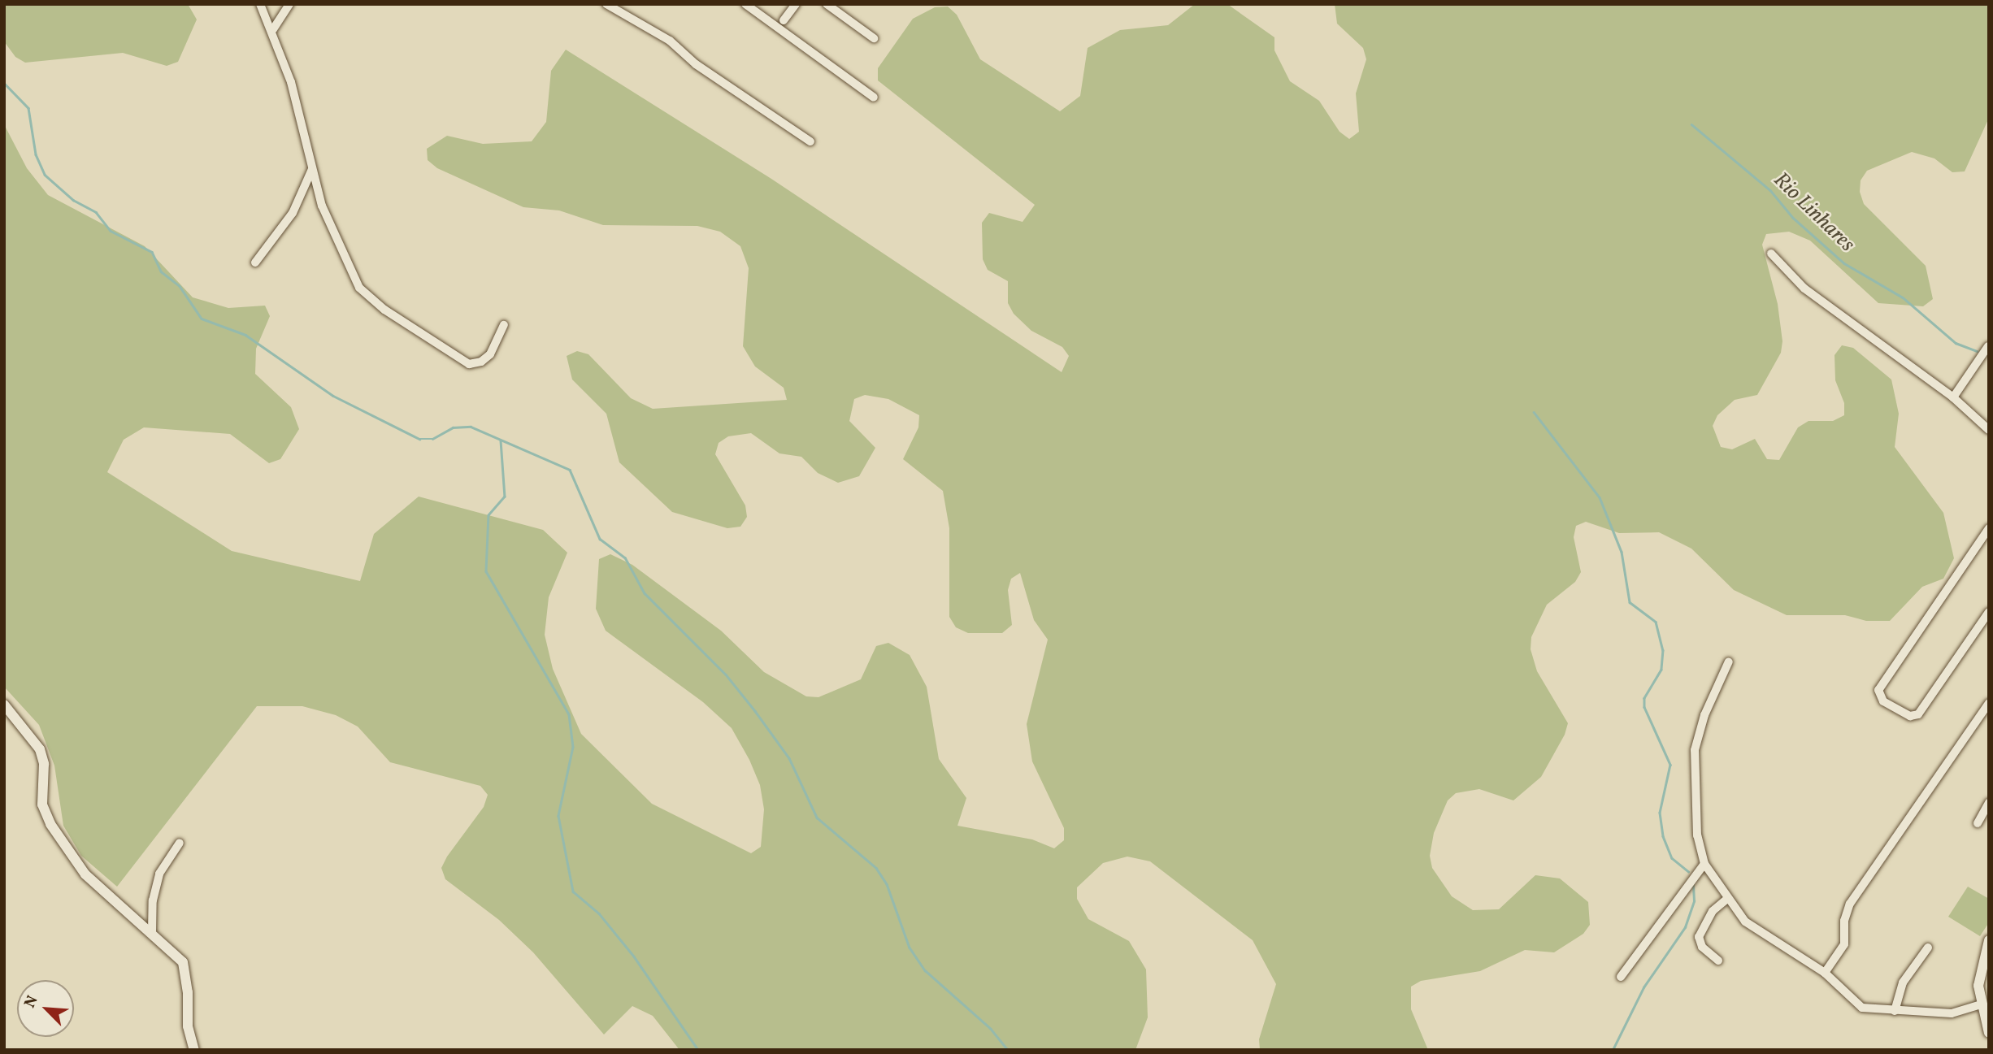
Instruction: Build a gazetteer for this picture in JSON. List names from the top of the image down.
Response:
{
  "water": ["Rio Linhares"],
  "north": "top left"
}
